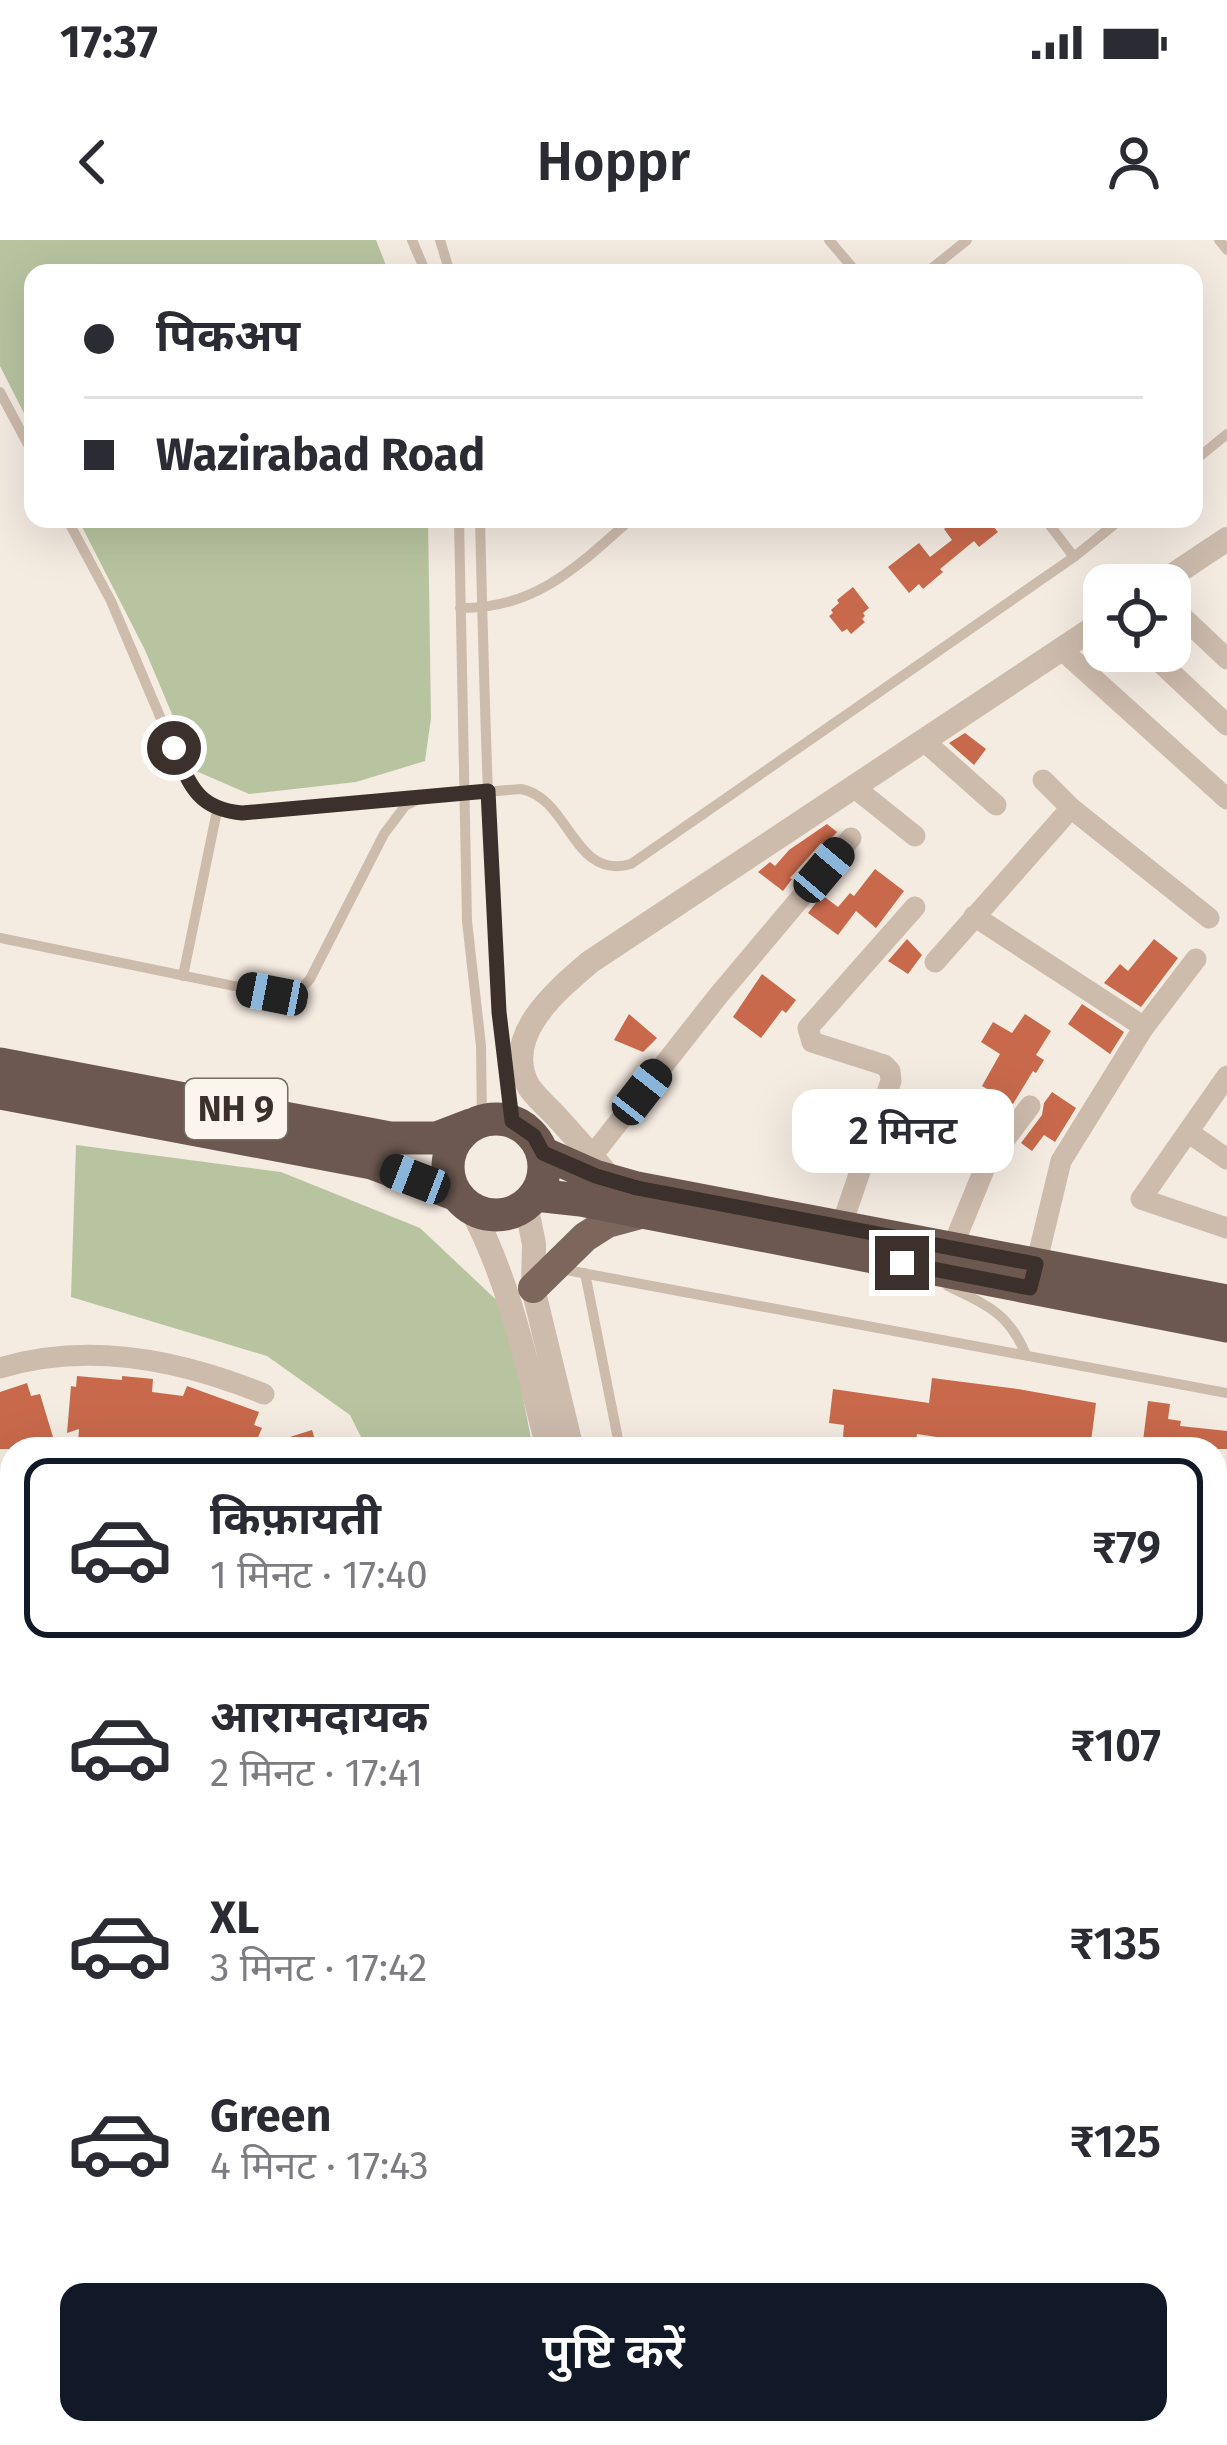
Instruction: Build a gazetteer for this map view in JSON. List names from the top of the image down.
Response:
{
  "streets": {
    "highway": ["NH 9"]
  },
  "page": {
    "status": "17:37",
    "header": "Hoppr",
    "banner": ["पिकअप", "Wazirabad Road"],
    "bubble": "2 मिनट",
    "list": [
      {
        "name": "किफ़ायती",
        "note": "1 मिनट · 17:40",
        "value": "₹79"
      },
      {
        "name": "आरामदायक",
        "note": "2 मिनट · 17:41",
        "value": "₹107"
      },
      {
        "name": "XL",
        "note": "3 मिनट · 17:42",
        "value": "₹135"
      },
      {
        "name": "Green",
        "note": "4 मिनट · 17:43",
        "value": "₹125"
      }
    ],
    "buttons": "पुष्टि करें"
  }
}
